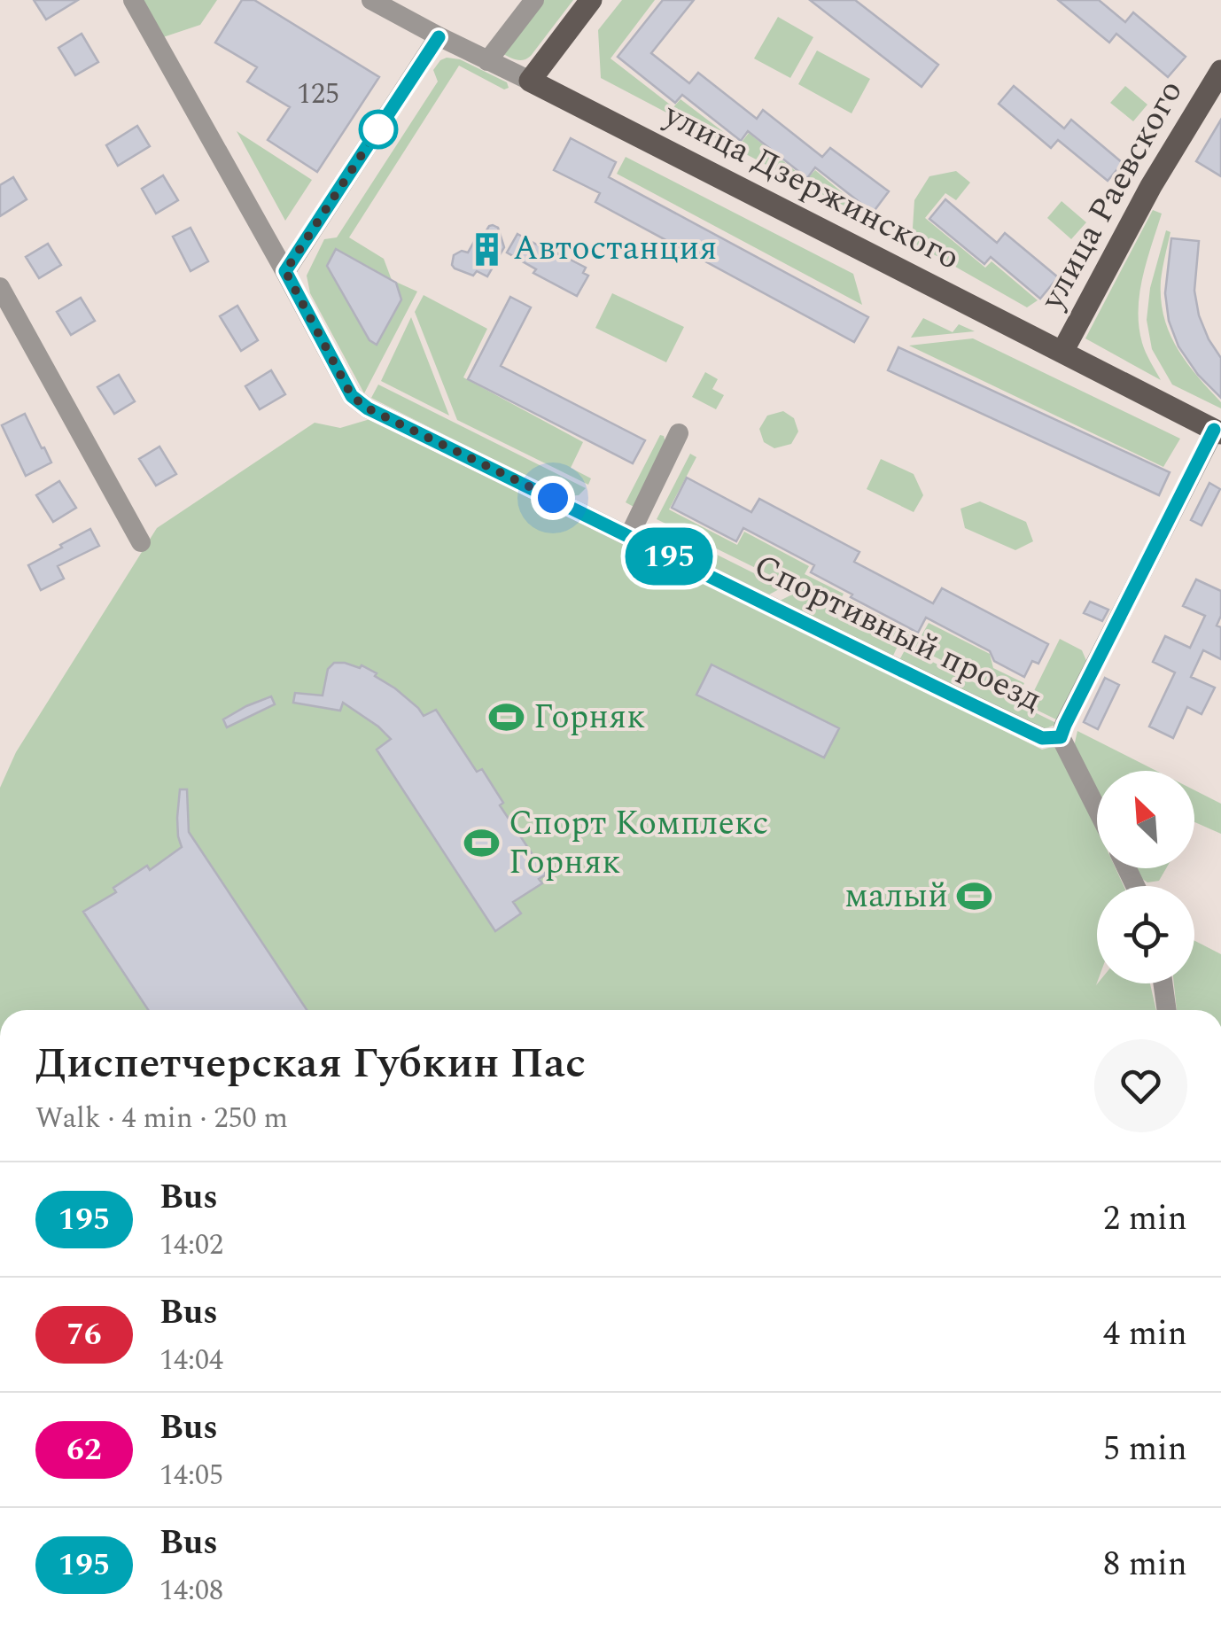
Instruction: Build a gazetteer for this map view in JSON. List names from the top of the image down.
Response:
{
  "streets": {
    "main road": ["улица Дзержинского", "улица Раевского"],
    "street": ["Спортивный проезд"]
  },
  "crossings": [
    ["улица Дзержинского", "улица Раевского"],
    ["улица Дзержинского", "Спортивный проезд"]
  ],
  "places": {
    "building": ["Автостанция"],
    "sports": ["Горняк", "Спорт Комплекс Горняк", "малый"]
  },
  "lines": ["bus line 195"],
  "house_numbers": ["125"],
  "north": "top left",
  "page": {
    "on_map": "195",
    "heading": ["Диспетчерская Губкин Пас", "Walk · 4 min · 250 m"],
    "list": [
      {
        "mark": "195",
        "name": "Bus",
        "note": "14:02",
        "value": "2 min"
      },
      {
        "mark": "76",
        "name": "Bus",
        "note": "14:04",
        "value": "4 min"
      },
      {
        "mark": "62",
        "name": "Bus",
        "note": "14:05",
        "value": "5 min"
      },
      {
        "mark": "195",
        "name": "Bus",
        "note": "14:08",
        "value": "8 min"
      }
    ]
  }
}
